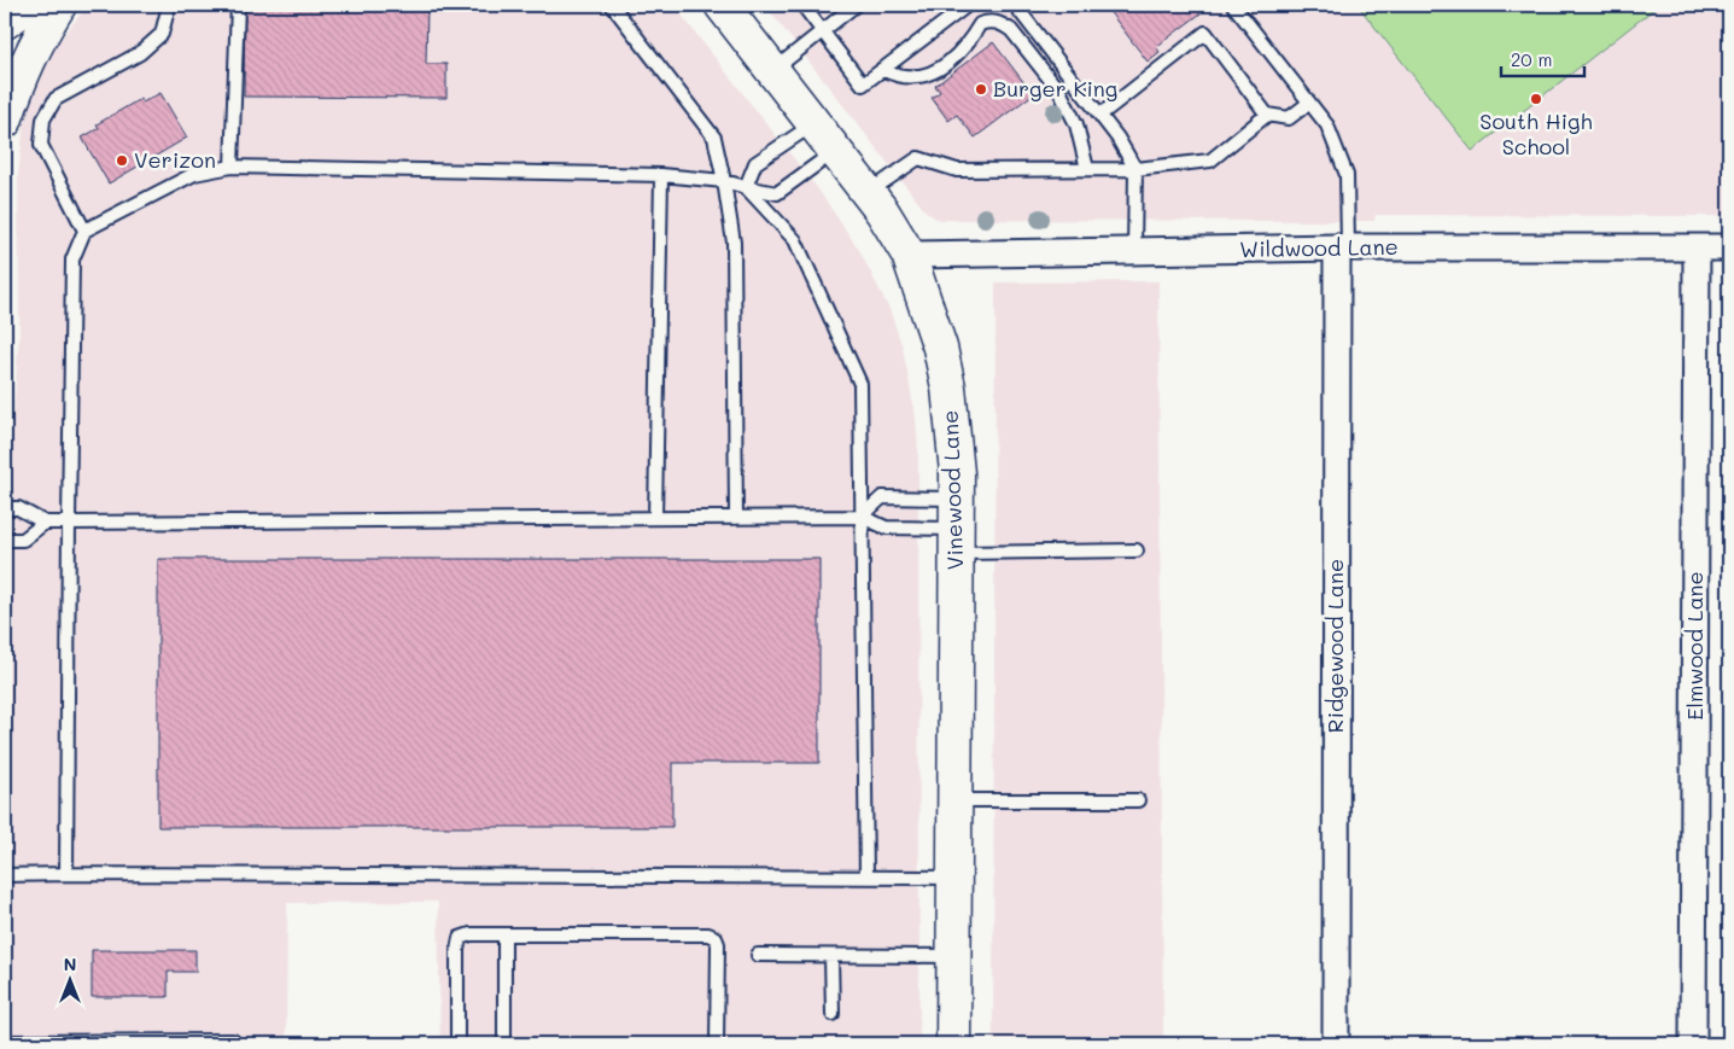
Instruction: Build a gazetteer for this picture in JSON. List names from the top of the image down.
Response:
{
  "streets": {
    "street": [
      "Wildwood Lane",
      "Vinewood Lane",
      "Ridgewood Lane",
      "Elmwood Lane"
    ]
  },
  "crossings": [
    ["Wildwood Lane", "Vinewood Lane"],
    ["Wildwood Lane", "Ridgewood Lane"],
    ["Wildwood Lane", "Elmwood Lane"]
  ],
  "places": ["Burger King", "South High School", "Verizon"],
  "scale_bar": "20 m",
  "north": "top"
}
